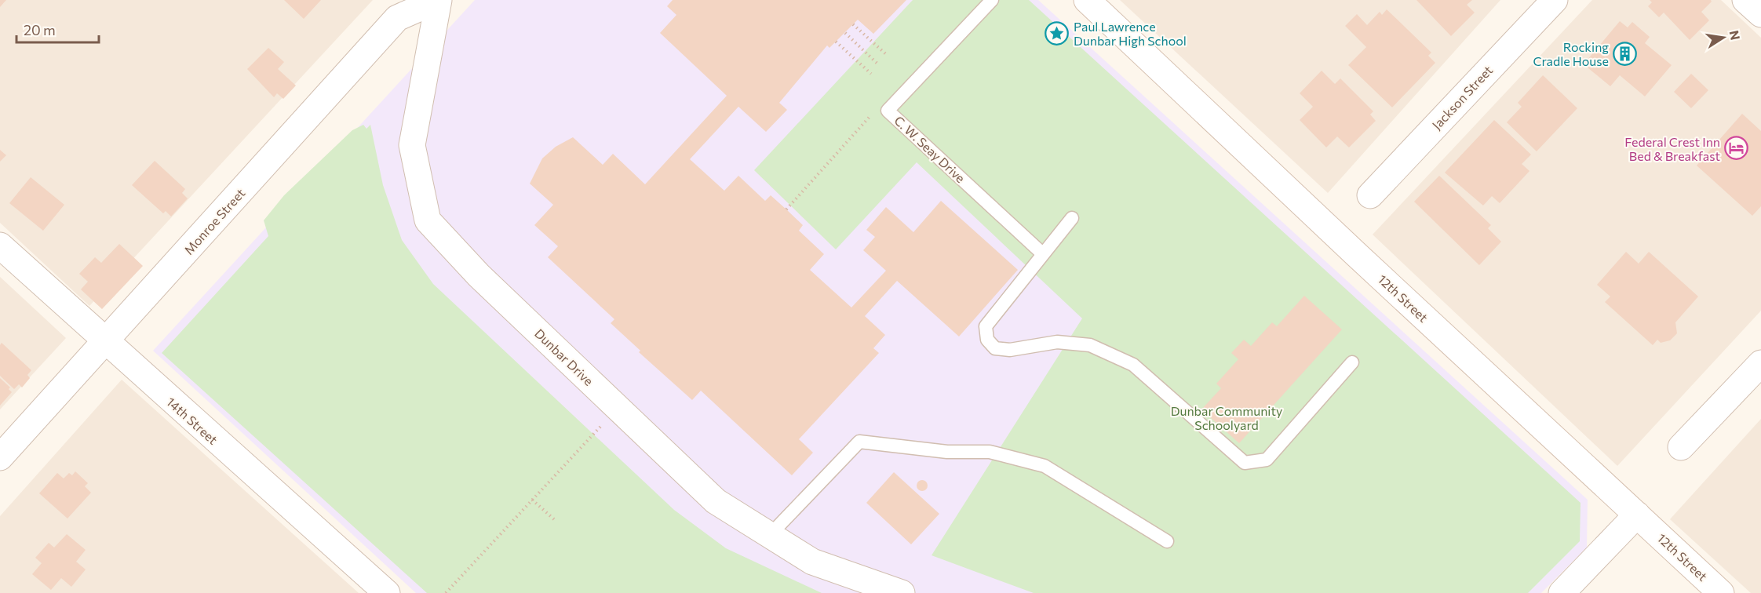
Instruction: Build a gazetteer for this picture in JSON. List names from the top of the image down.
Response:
{
  "streets": {
    "street": [
      "Jackson Street",
      "Monroe Street",
      "12th Street",
      "Dunbar Drive",
      "14th Street"
    ],
    "lane": ["C. W. Seay Drive"]
  },
  "crossings": [
    ["Monroe Street", "Dunbar Drive"],
    ["Monroe Street", "14th Street"]
  ],
  "parks": ["Dunbar Community Schoolyard"],
  "places": {
    "place": ["Paul Lawrence Dunbar High School"],
    "building": ["Rocking Cradle House"],
    "hotel": ["Federal Crest Inn Bed & Breakfast"]
  },
  "scale_bar": "20 m",
  "north": "right"
}
